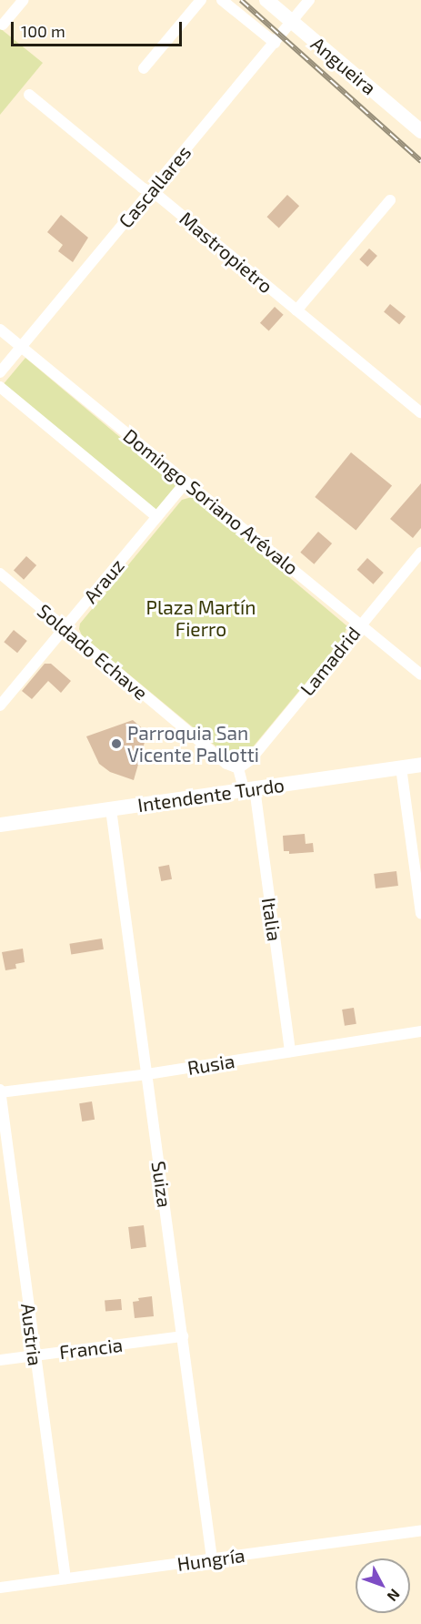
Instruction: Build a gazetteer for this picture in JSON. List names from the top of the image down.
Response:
{
  "streets": {
    "street": [
      "Angueira",
      "Cascallares",
      "Mastropietro",
      "Domingo Soriano Arévalo",
      "Arauz",
      "Soldado Echave",
      "Lamadrid",
      "Intendente Turdo",
      "Italia",
      "Rusia",
      "Suiza",
      "Austria",
      "Francia",
      "Hungría"
    ]
  },
  "crossings": [
    ["Angueira", "Cascallares"],
    ["Cascallares", "Mastropietro"],
    ["Cascallares", "Domingo Soriano Arévalo"],
    ["Domingo Soriano Arévalo", "Arauz"],
    ["Domingo Soriano Arévalo", "Lamadrid"],
    ["Arauz", "Soldado Echave"],
    ["Soldado Echave", "Lamadrid"],
    ["Soldado Echave", "Italia"],
    ["Lamadrid", "Italia"],
    ["Intendente Turdo", "Italia"],
    ["Intendente Turdo", "Suiza"],
    ["Italia", "Rusia"],
    ["Rusia", "Suiza"],
    ["Rusia", "Austria"],
    ["Suiza", "Francia"],
    ["Suiza", "Hungría"],
    ["Austria", "Francia"],
    ["Austria", "Hungría"]
  ],
  "parks": ["Plaza Martín Fierro"],
  "places": ["Parroquia San Vicente Pallotti"],
  "scale_bar": "100 m",
  "north": "bottom right"
}
